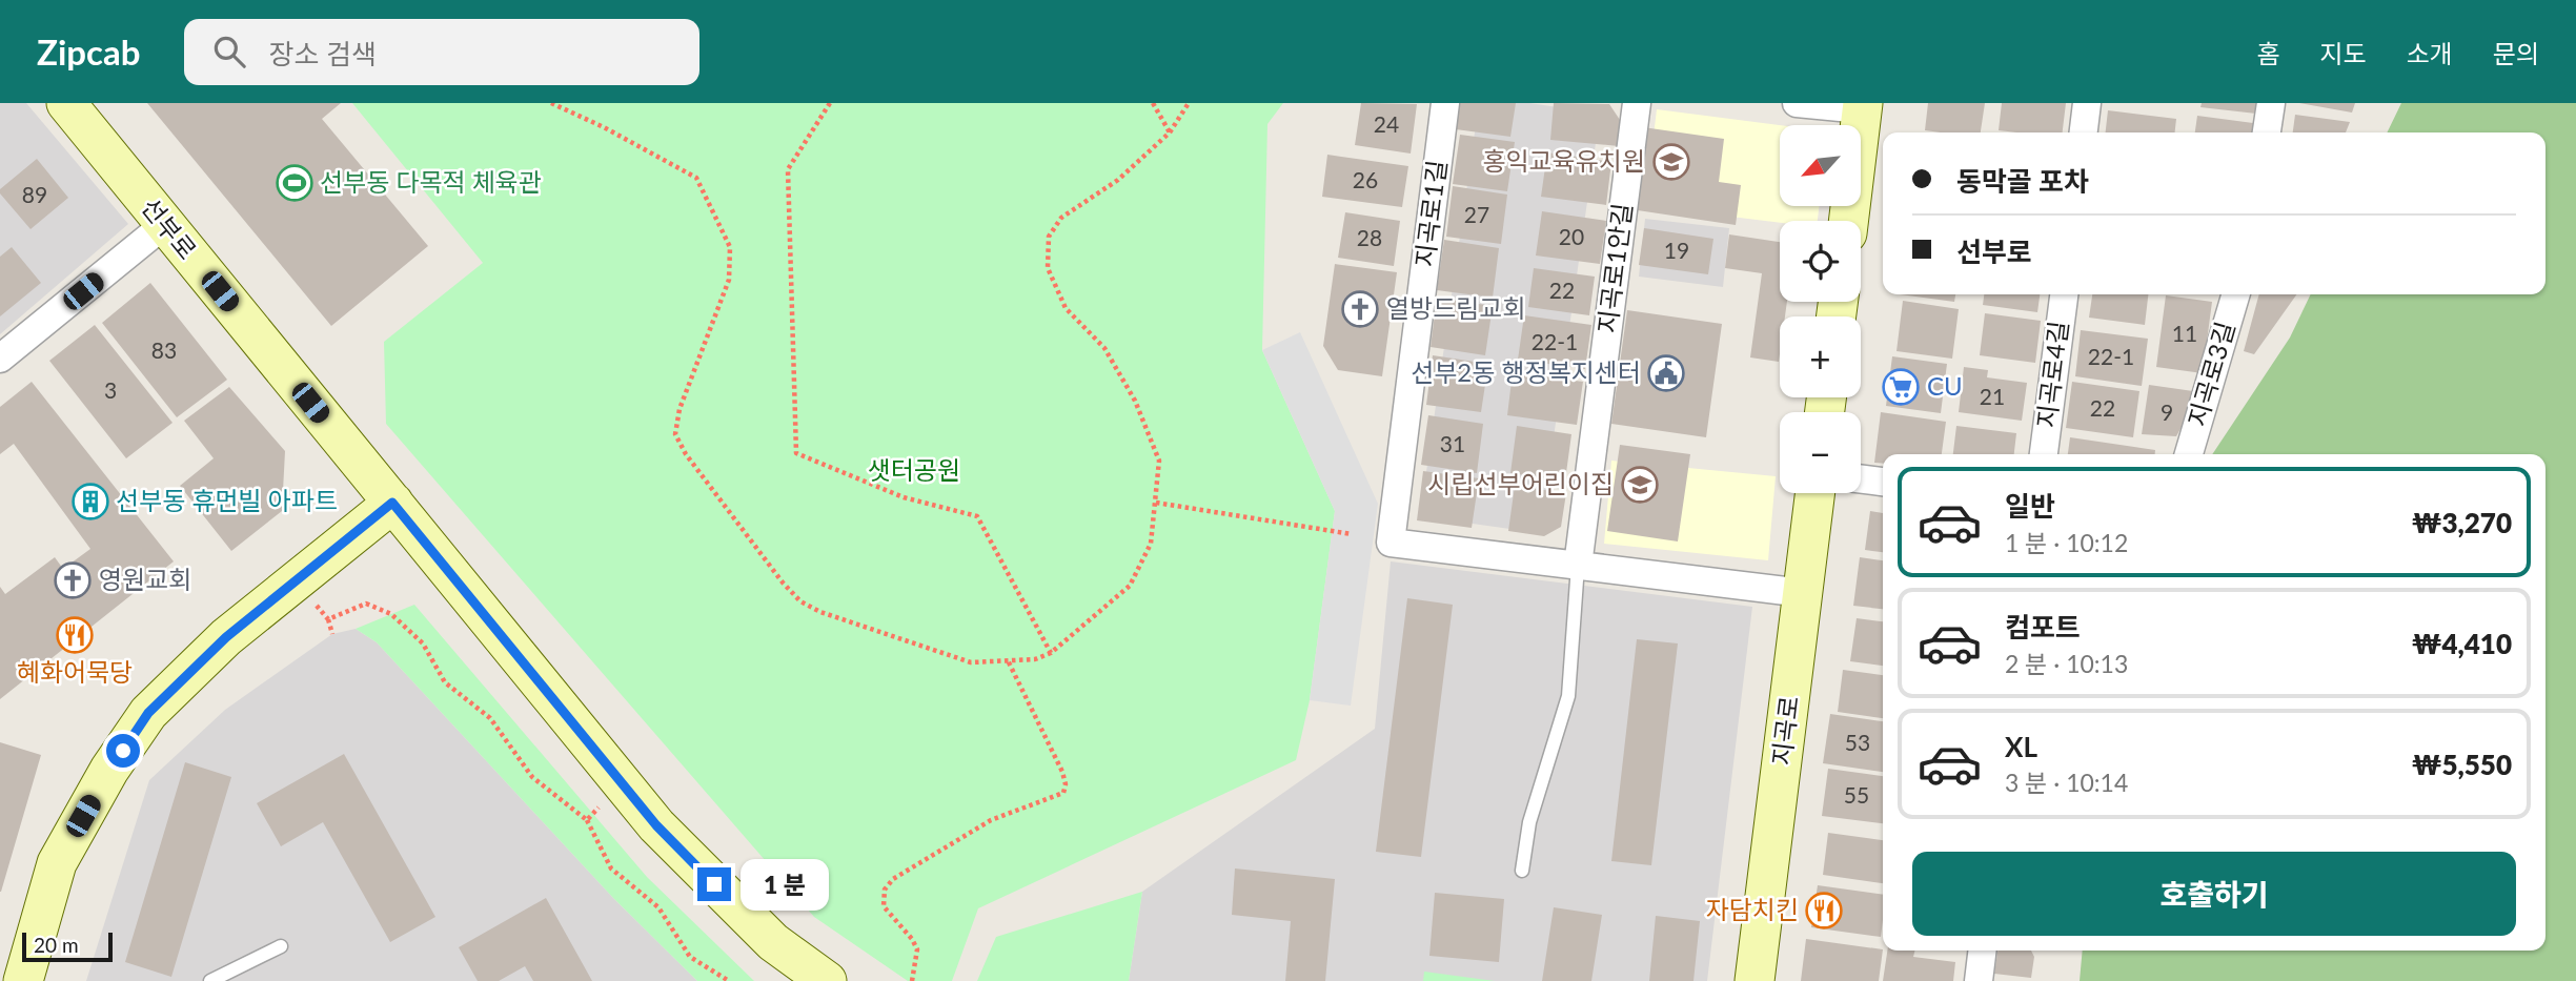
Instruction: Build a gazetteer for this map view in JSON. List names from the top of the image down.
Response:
{
  "streets": {
    "street": [
      "지곡로1길",
      "선부로",
      "지곡로1안길",
      "지곡로4길",
      "지곡로3길",
      "지곡로"
    ]
  },
  "crossings": [
    ["지곡로1길", "지곡로1안길"]
  ],
  "parks": ["샛터공원"],
  "places": {
    "school or university": ["홍익교육유치원", "시립선부어린이집"],
    "sports": ["선부동 다목적 체육관"],
    "church": ["열방드림교회", "영원교회"],
    "public building": ["선부2동 행정복지센터"],
    "supermarket": ["CU"],
    "building": ["선부동 휴먼빌 아파트"],
    "restaurant": ["혜화어묵당", "자담치킨"]
  },
  "house_numbers": [
    "24",
    "26",
    "89",
    "27",
    "20",
    "28",
    "19",
    "22",
    "11",
    "22-1",
    "83",
    "22-1",
    "3",
    "21",
    "22",
    "9",
    "31",
    "53",
    "55"
  ],
  "scale_bar": "20 m",
  "north": "bottom left",
  "page": {
    "header": "Zipcab",
    "search": "장소 검색",
    "nav": [
      "홈",
      "지도",
      "소개",
      "문의"
    ],
    "map_buttons": ["+", "−"],
    "banner": ["동막골 포차", "선부로"],
    "list": [
      {
        "name": "일반",
        "note": "1 분 · 10:12",
        "value": "₩3,270"
      },
      {
        "name": "컴포트",
        "note": "2 분 · 10:13",
        "value": "₩4,410"
      },
      {
        "name": "XL",
        "note": "3 분 · 10:14",
        "value": "₩5,550"
      }
    ],
    "buttons": "호출하기",
    "bubble": "1 분",
    "scale": "20 m"
  }
}
